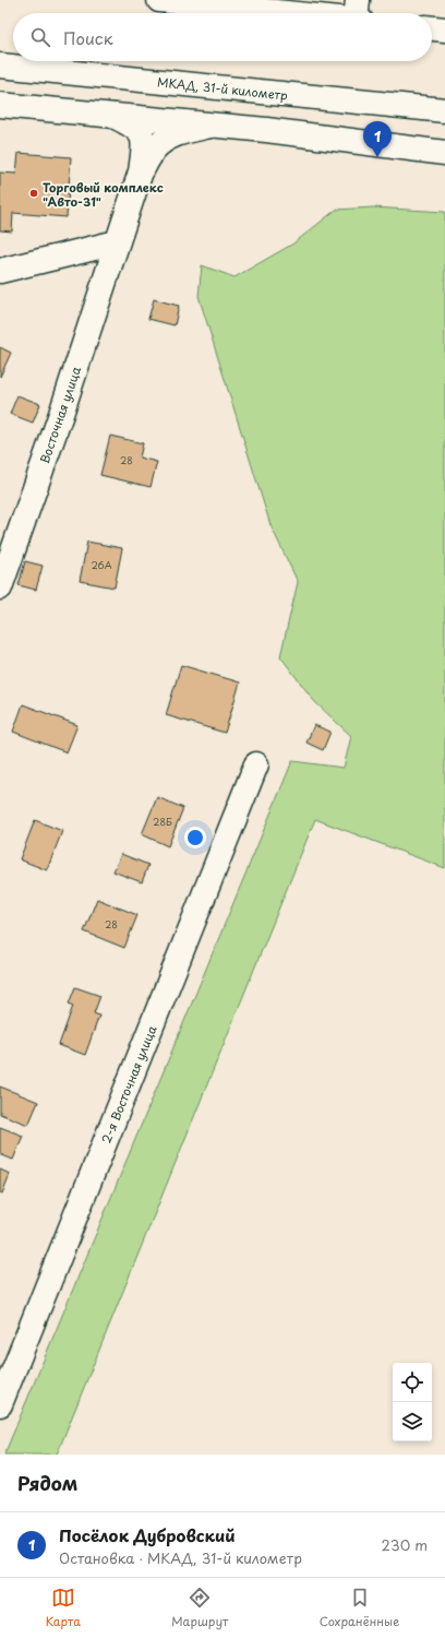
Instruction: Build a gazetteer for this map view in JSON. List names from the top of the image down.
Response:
{
  "streets": {
    "main road": ["МКАД, 31-й километр", "Восточная улица", "2-я Восточная улица"]
  },
  "places": ["Торговый комплекс \"Авто-31\""],
  "house_numbers": [
    "28",
    "26А",
    "28Б",
    "28"
  ],
  "page": {
    "search": "Поиск",
    "pins": "1",
    "heading": "Рядом",
    "list": [
      {
        "mark": "1",
        "name": "Посёлок Дубровский",
        "note": "Остановка · МКАД, 31-й километр",
        "value": "230 m"
      }
    ],
    "nav": ["Карта", "Маршрут", "Сохранённые"]
  }
}
